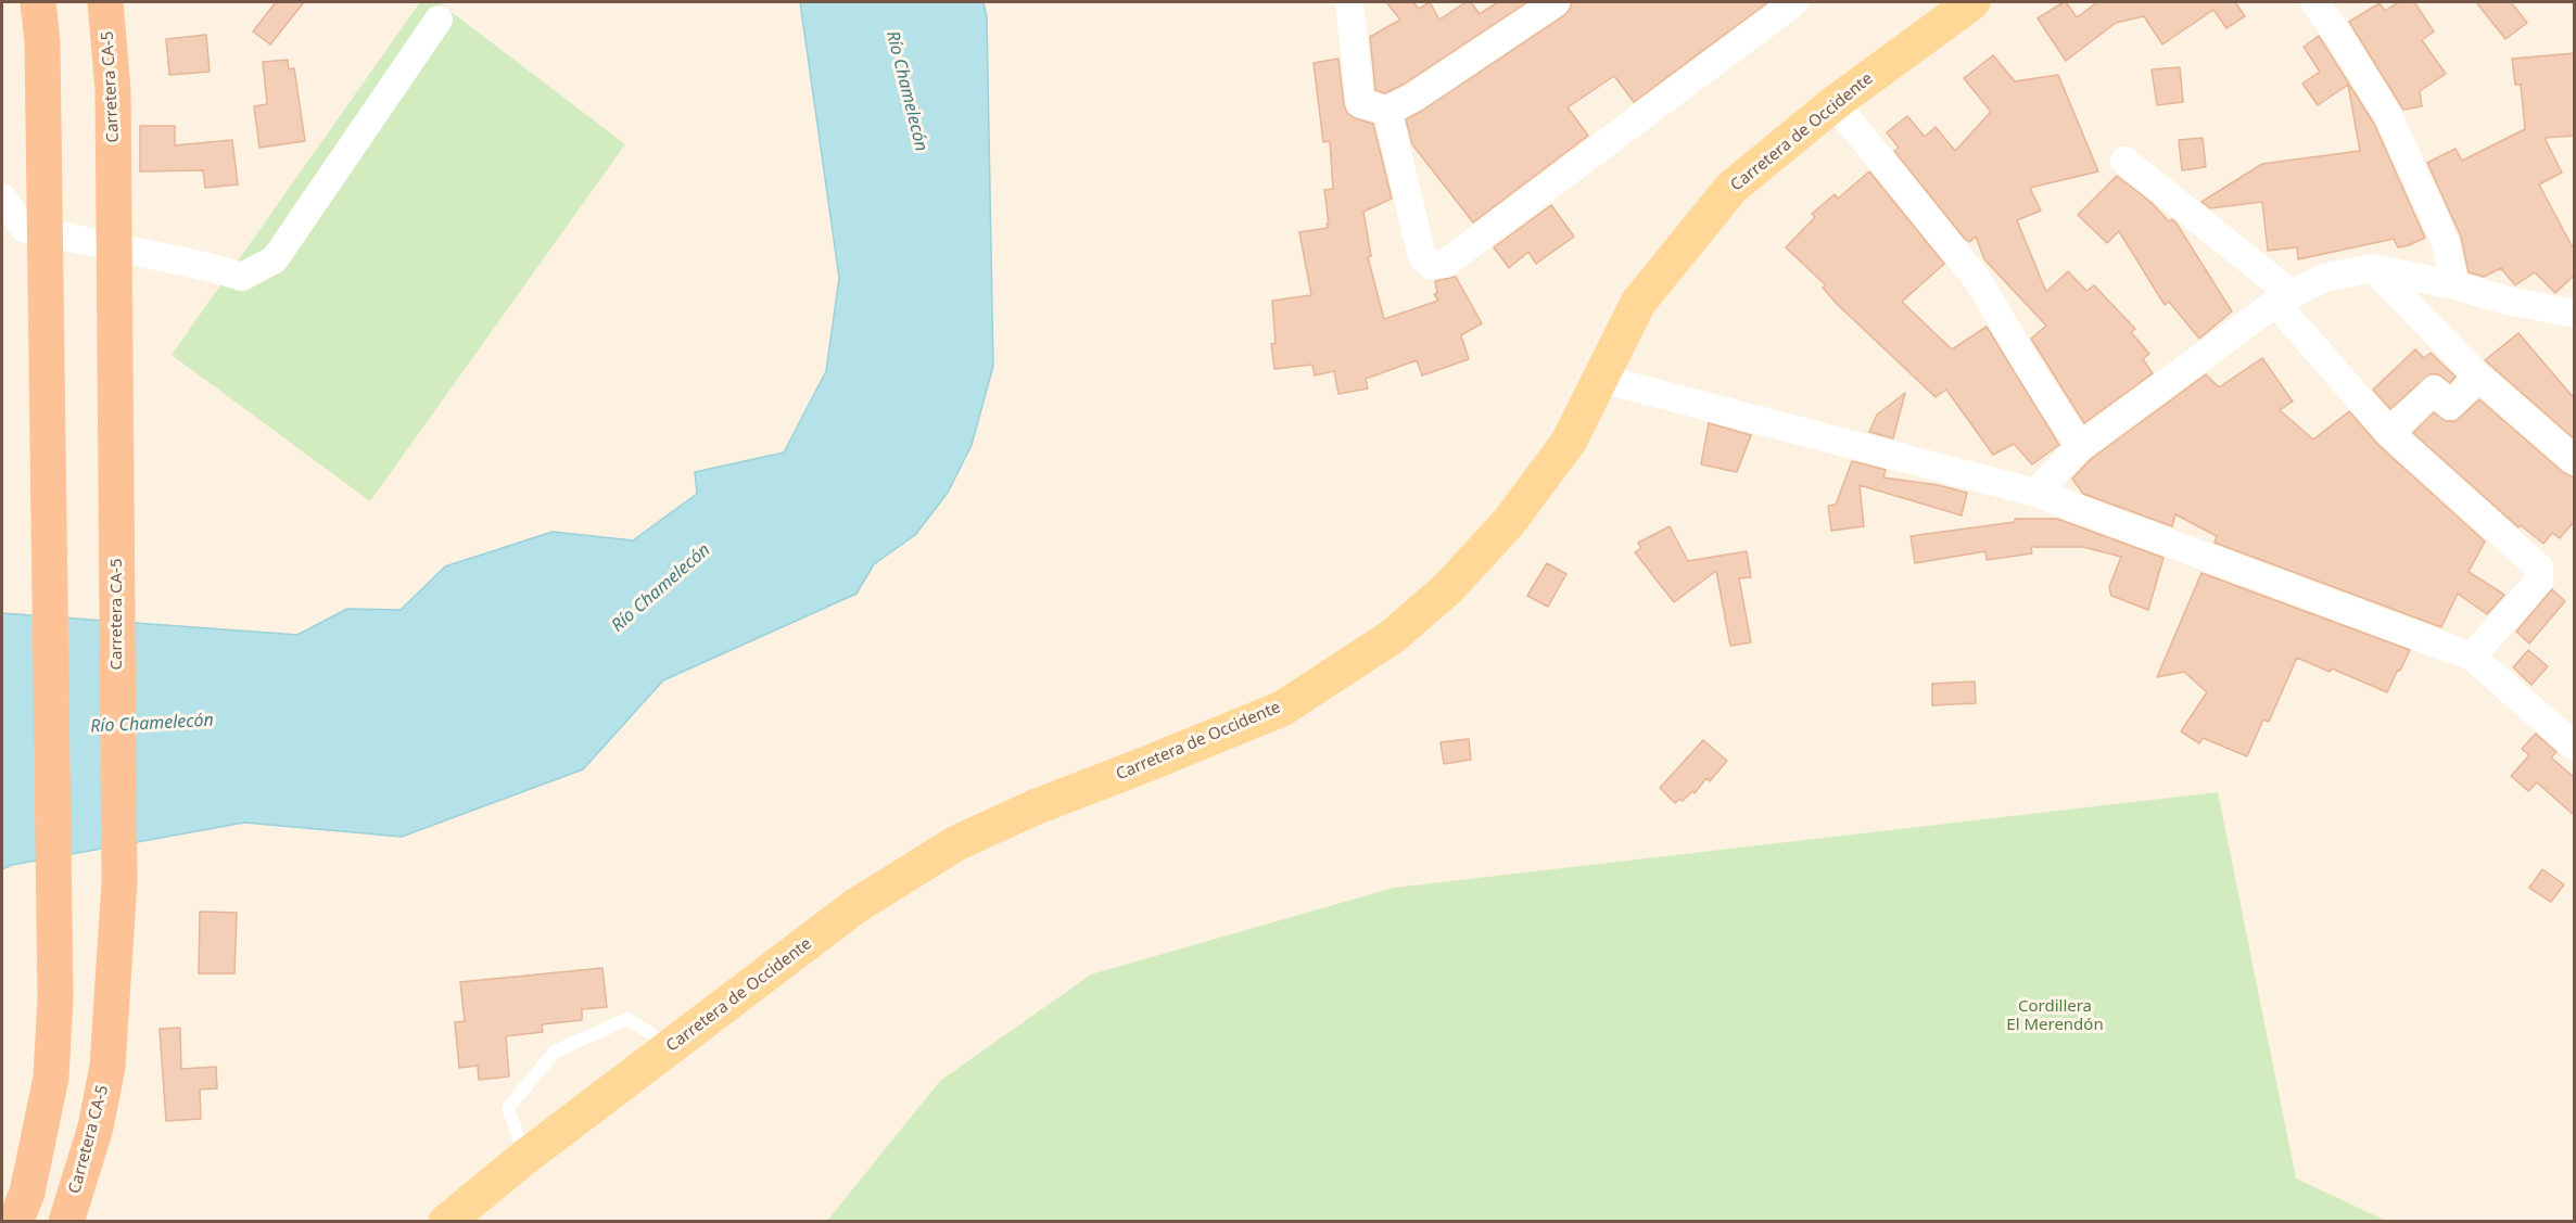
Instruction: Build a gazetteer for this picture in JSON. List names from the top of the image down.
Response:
{
  "streets": {
    "highway": ["Carretera CA-5"],
    "main road": ["Carretera de Occidente"]
  },
  "water": ["Río Chamelecón"],
  "parks": ["Cordillera El Merendón"]
}
